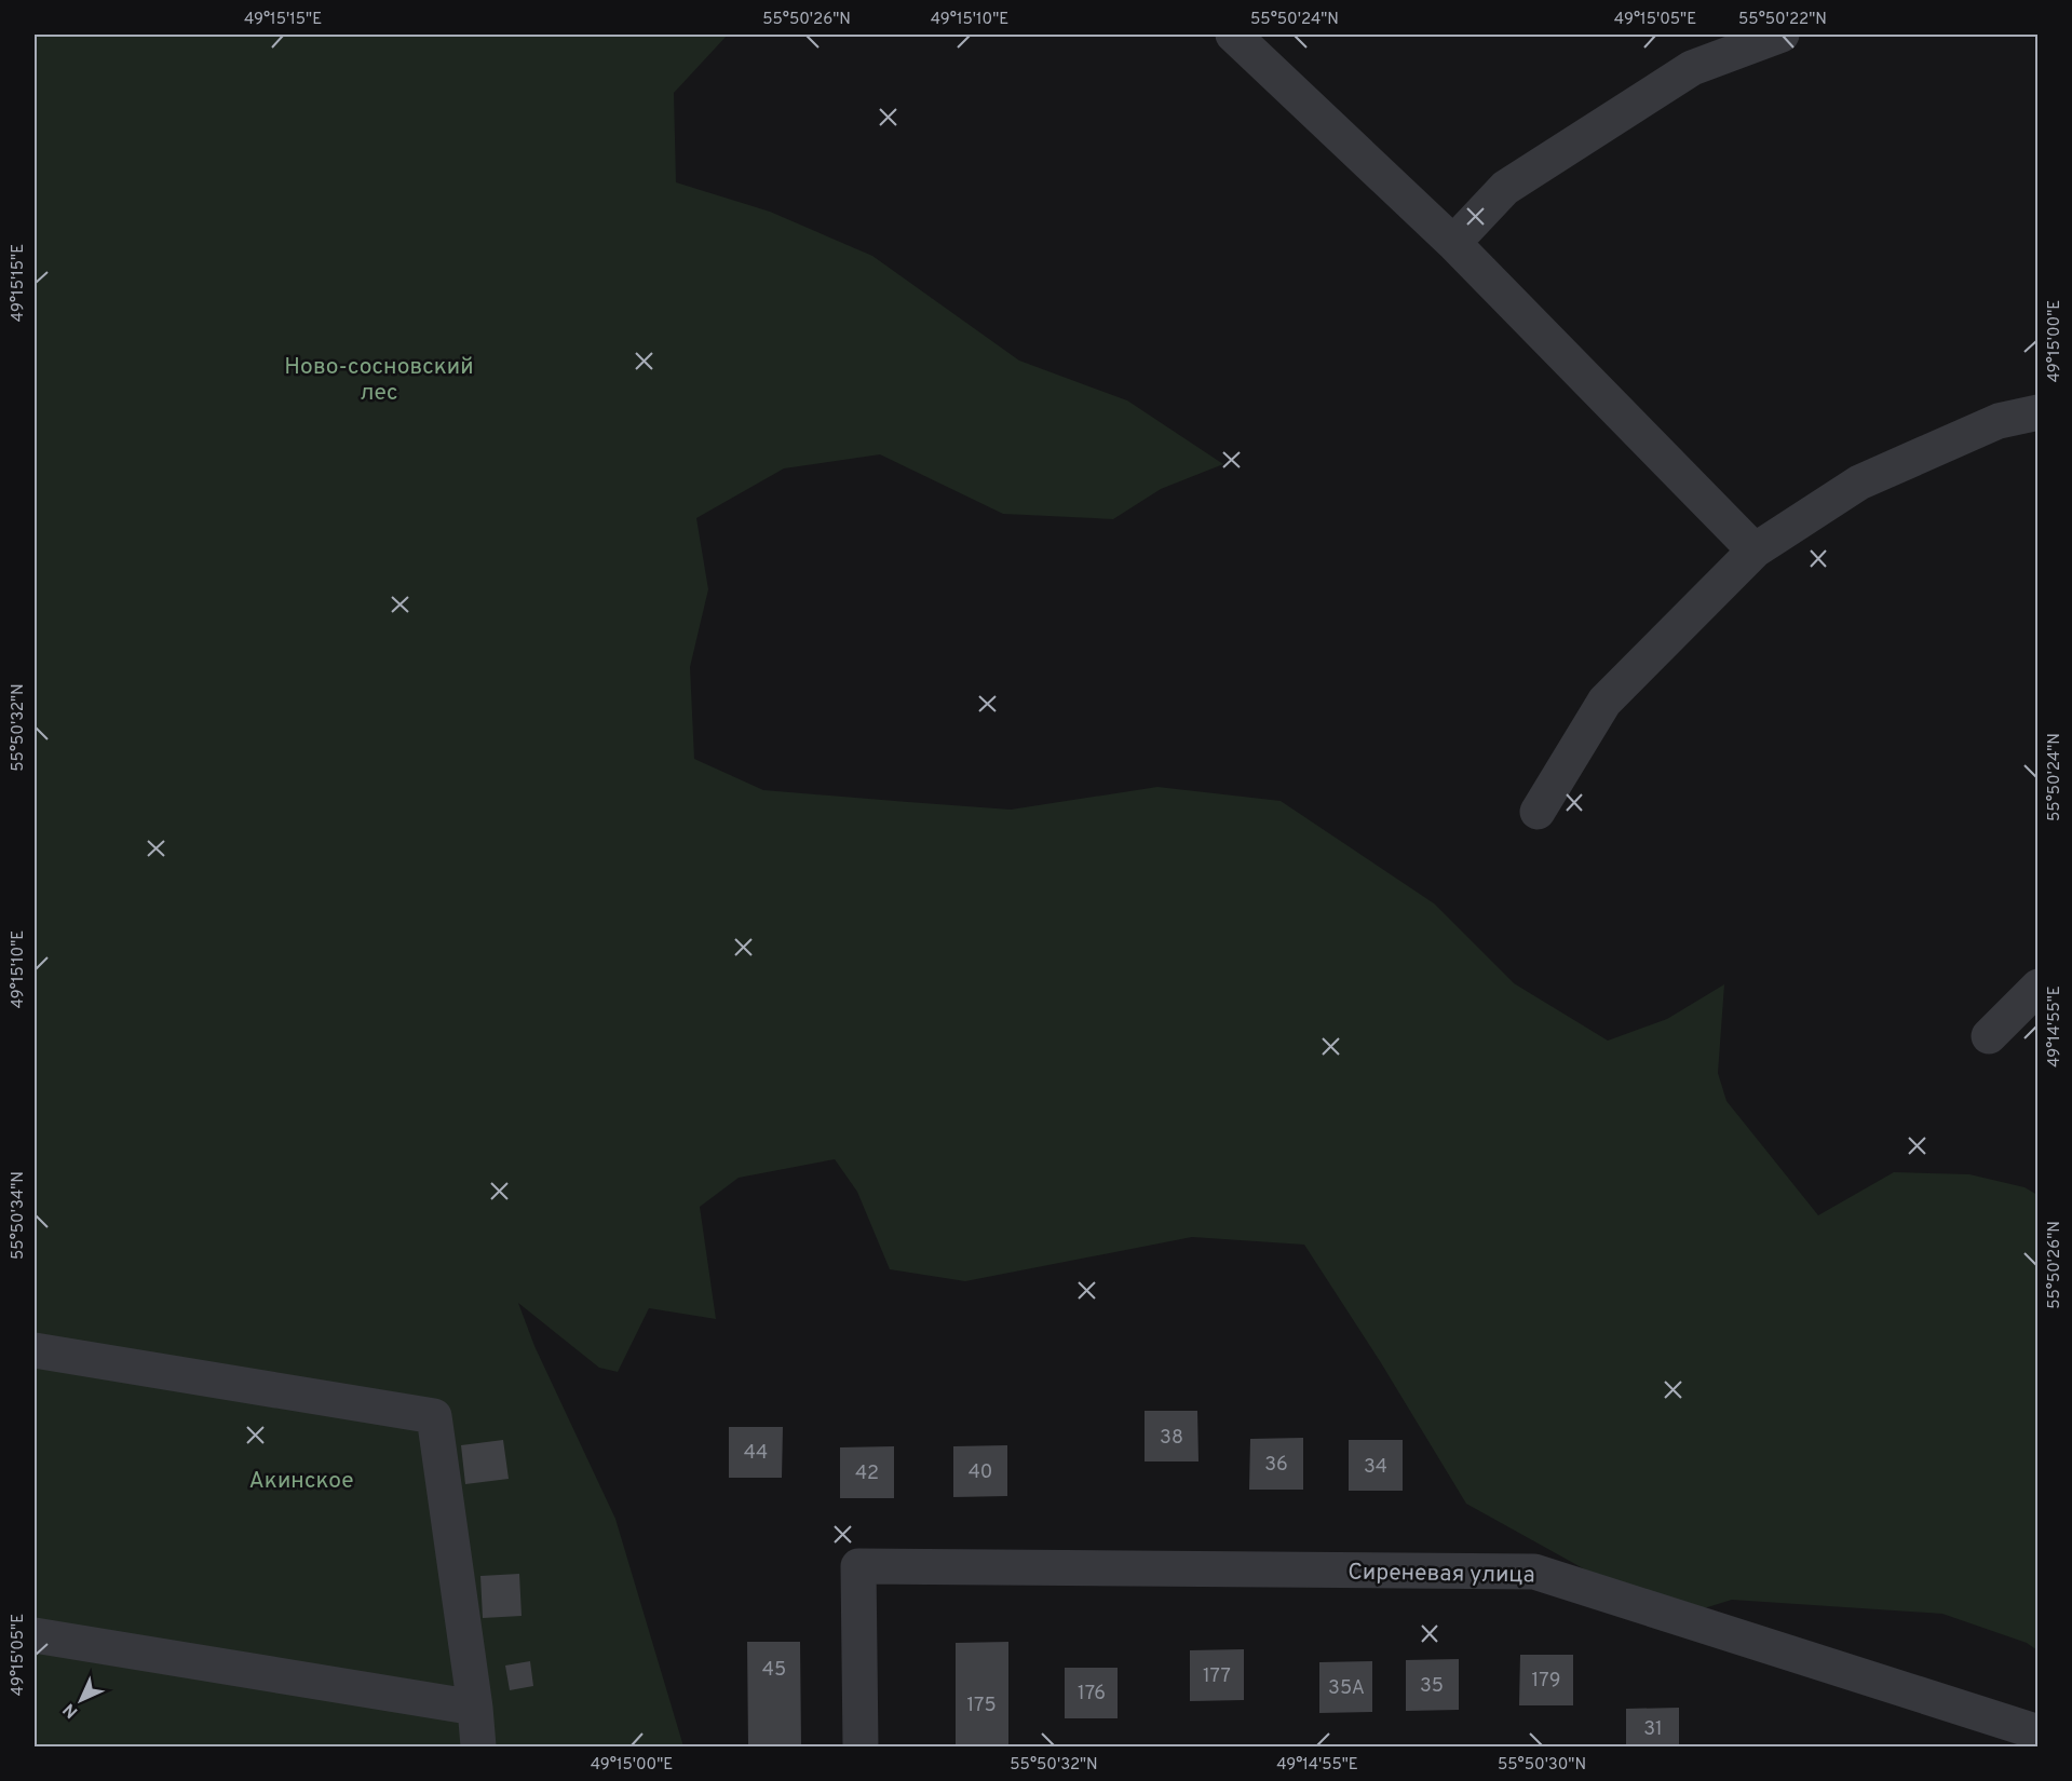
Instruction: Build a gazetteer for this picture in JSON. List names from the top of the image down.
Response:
{
  "streets": {
    "street": ["Сиреневая улица"]
  },
  "parks": ["Ново-сосновский лес", "Акинское"],
  "house_numbers": [
    "38",
    "44",
    "36",
    "34",
    "40",
    "42",
    "45",
    "177",
    "179",
    "35",
    "35А",
    "176",
    "175",
    "31"
  ],
  "north": "bottom left",
  "coordinates": [
    "49°15'15\"E",
    "55°50'26\"N",
    "49°15'10\"E",
    "55°50'24\"N",
    "49°15'05\"E",
    "55°50'22\"N",
    "49°15'00\"E",
    "55°50'32\"N",
    "49°14'55\"E",
    "55°50'34\"N",
    "55°50'30\"N"
  ]
}
